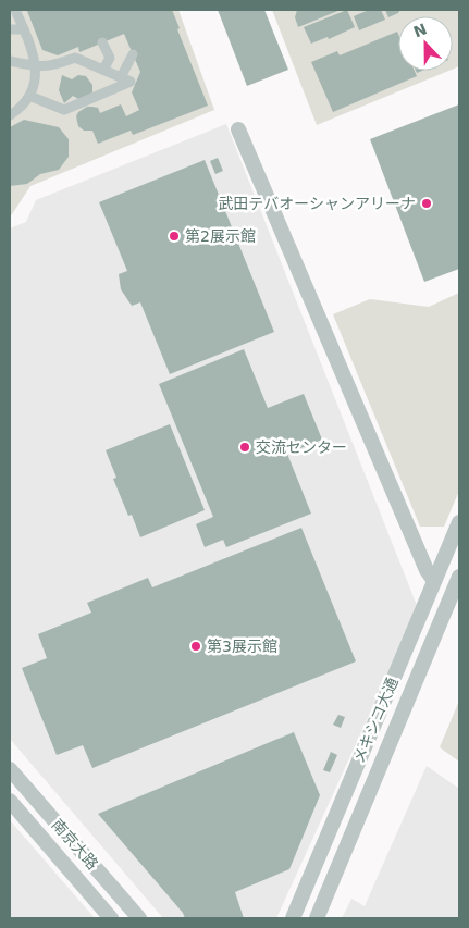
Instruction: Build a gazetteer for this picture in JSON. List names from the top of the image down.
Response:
{
  "streets": {
    "street": ["メキシコ大通", "南京大路"]
  },
  "places": [
    "武田テバオーシャンアリーナ",
    "第2展示館",
    "交流センター",
    "第3展示館"
  ],
  "north": "top"
}
